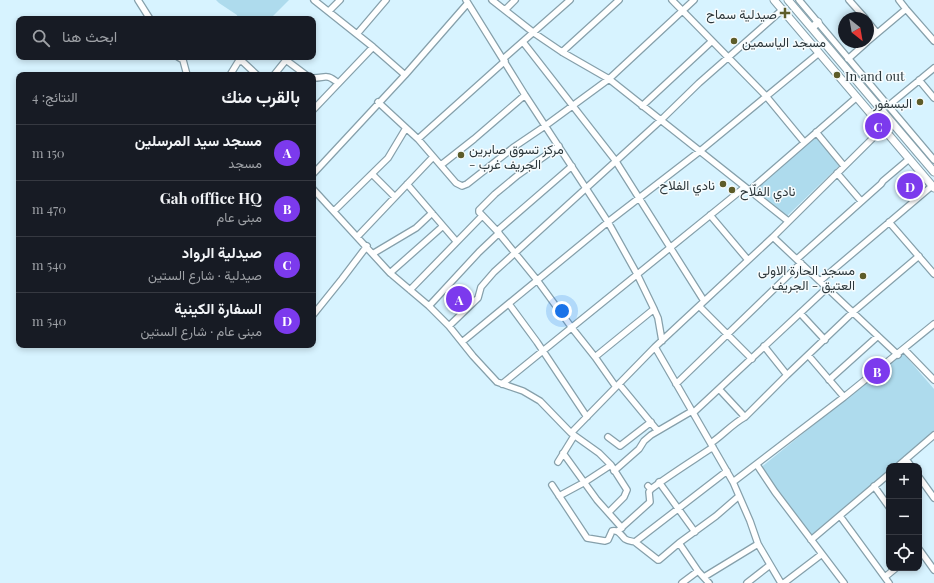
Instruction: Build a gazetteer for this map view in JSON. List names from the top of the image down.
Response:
{
  "places": {
    "health": ["صيدلية سماح"],
    "other": [
      "مسجد الياسمين",
      "In and out",
      "البسفور",
      "مركز تسوق صابرين - الجريف غرب",
      "نادي الفلاح",
      "نادي الفلّاح",
      "مسجد الحارة الاولى العتيق - الجريف"
    ]
  },
  "north": "bottom right",
  "page": {
    "search": "ابحث هنا",
    "heading": ["بالقرب منك", "النتائج: 4"],
    "pins": [
      "C",
      "D",
      "A",
      "B"
    ],
    "list": [
      {
        "mark": "A",
        "name": "مسجد سيد المرسلين",
        "note": "مسجد",
        "value": "150 m"
      },
      {
        "mark": "B",
        "name": "Gah offfice HQ",
        "note": "مبنى عام",
        "value": "470 m"
      },
      {
        "mark": "C",
        "name": "صيدلية الرواد",
        "note": "صيدلية · شارع الستين",
        "value": "540 m"
      },
      {
        "mark": "D",
        "name": "السفارة الكينية",
        "note": "مبنى عام · شارع الستين",
        "value": "540 m"
      }
    ],
    "map_buttons": ["+", "−"]
  }
}
